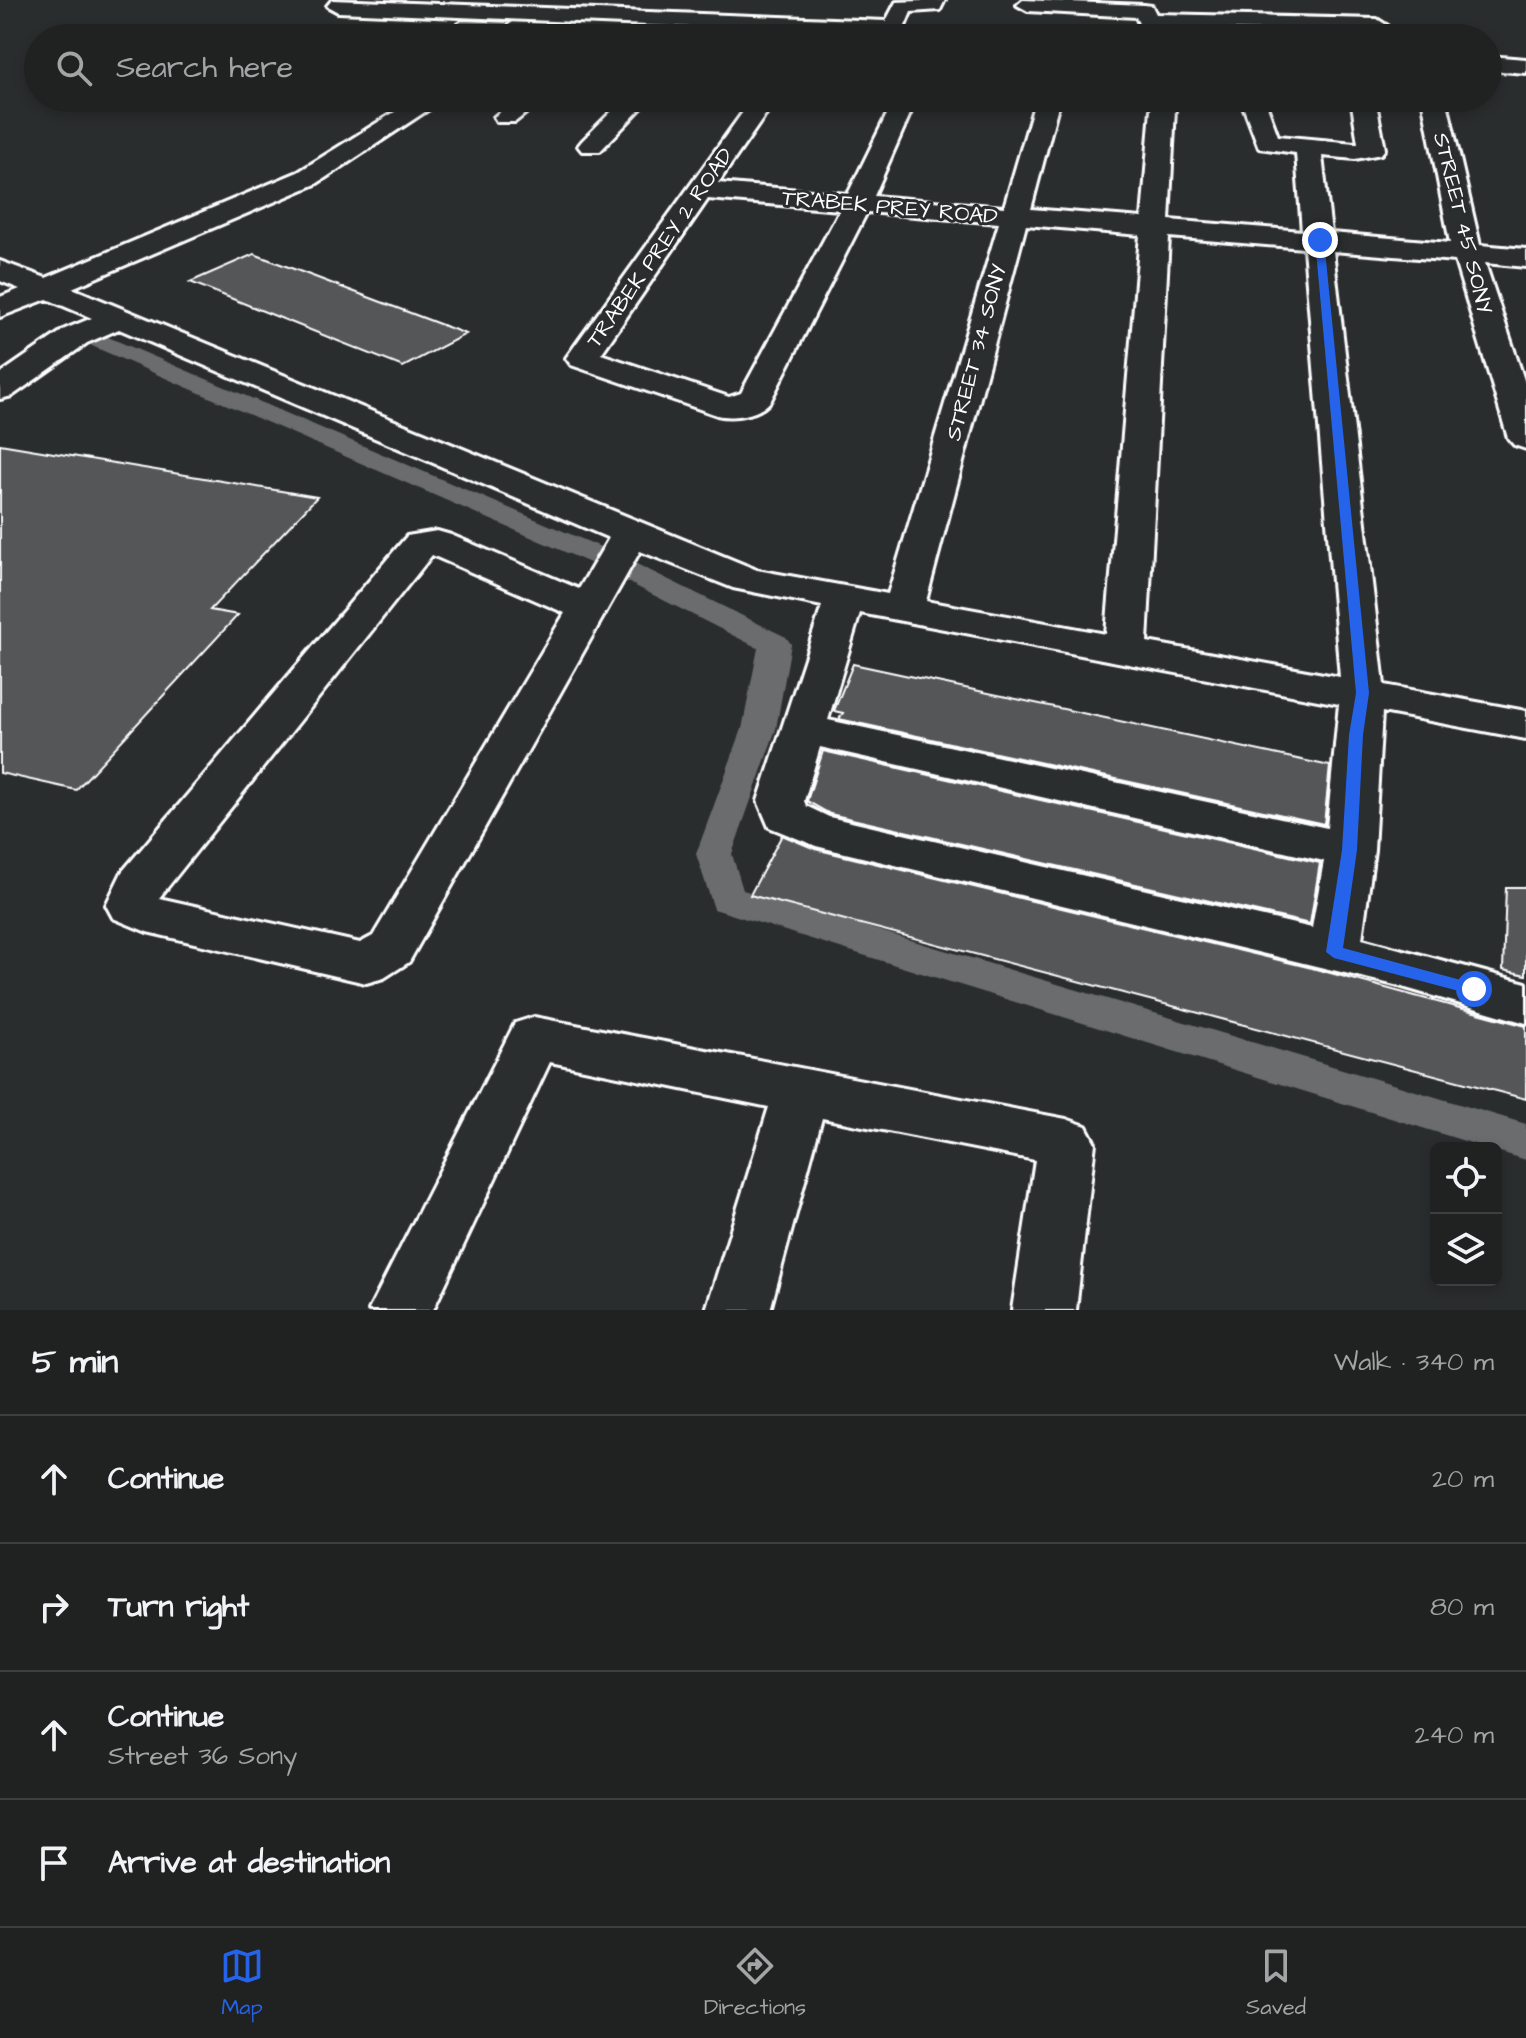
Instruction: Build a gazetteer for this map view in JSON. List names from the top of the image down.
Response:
{
  "streets": {
    "street": [
      "TRABEK PREY ROAD",
      "STREET 45 SONY",
      "TRABEK PREY 2 ROAD",
      "STREET 34 SONY"
    ]
  },
  "crossings": [
    ["TRABEK PREY ROAD", "STREET 45 SONY"],
    ["TRABEK PREY ROAD", "TRABEK PREY 2 ROAD"],
    ["TRABEK PREY ROAD", "STREET 34 SONY"]
  ],
  "page": {
    "search": "Search here",
    "heading": ["5 min", "Walk · 340 m"],
    "list": [
      ["Continue", "20 m"],
      ["Turn right", "80 m"],
      ["Continue", "Street 36 Sony", "240 m"],
      "Arrive at destination"
    ],
    "nav": ["Map", "Directions", "Saved"]
  }
}
